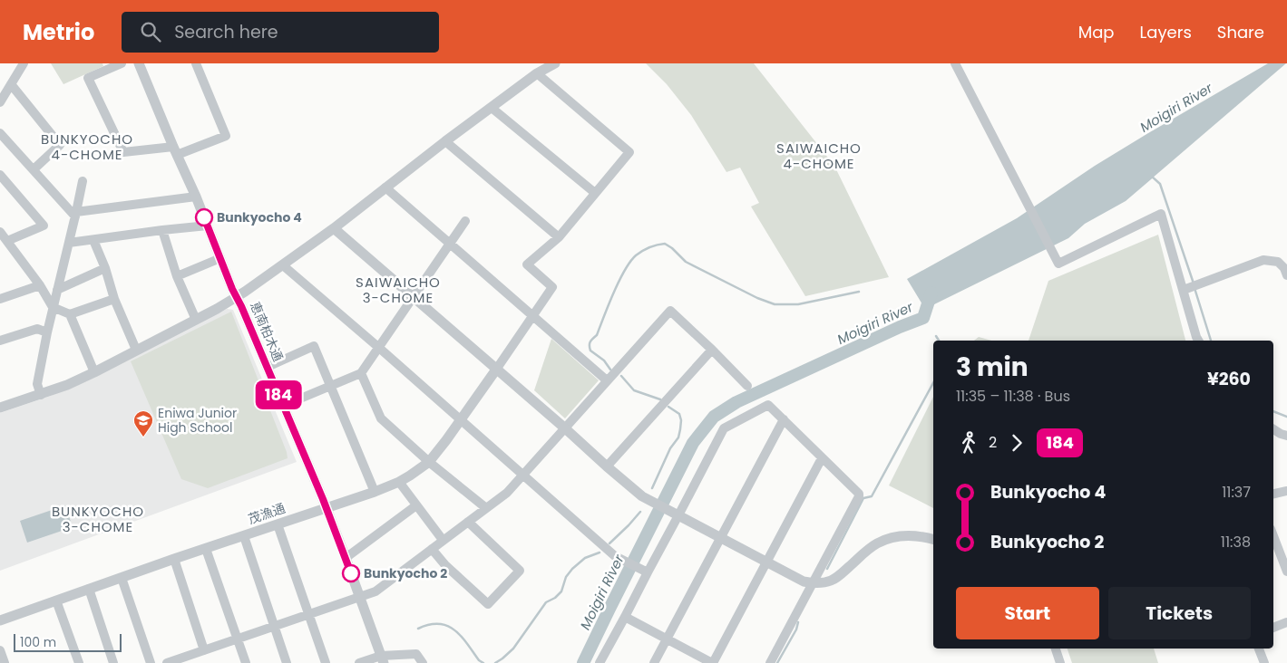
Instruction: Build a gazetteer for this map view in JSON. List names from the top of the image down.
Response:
{
  "streets": {
    "street": ["恵南柏木通", "茂漁通"]
  },
  "crossings": [
    ["恵南柏木通", "茂漁通"]
  ],
  "districts": [
    "BUNKYOCHO 4-CHOME",
    "SAIWAICHO 4-CHOME",
    "SAIWAICHO 3-CHOME",
    "BUNKYOCHO 3-CHOME"
  ],
  "water": ["Moigiri River"],
  "places": {
    "other": ["Bunkyocho 4", "Bunkyocho 2"],
    "school or university": ["Eniwa Junior High School"]
  },
  "lines": ["bus line 184"],
  "scale_bar": "100 m",
  "page": {
    "header": "Metrio",
    "search": "Search here",
    "nav": ["Map", "Layers", "Share"],
    "on_map": "184",
    "heading": ["3 min", "11:35 – 11:38 · Bus", "¥260"],
    "legs": ["2", "184"],
    "list": [
      {
        "name": "Bunkyocho 4",
        "value": "11:37"
      },
      {
        "name": "Bunkyocho 2",
        "value": "11:38"
      }
    ],
    "buttons": ["Start", "Tickets"],
    "scale": "100 m"
  }
}
